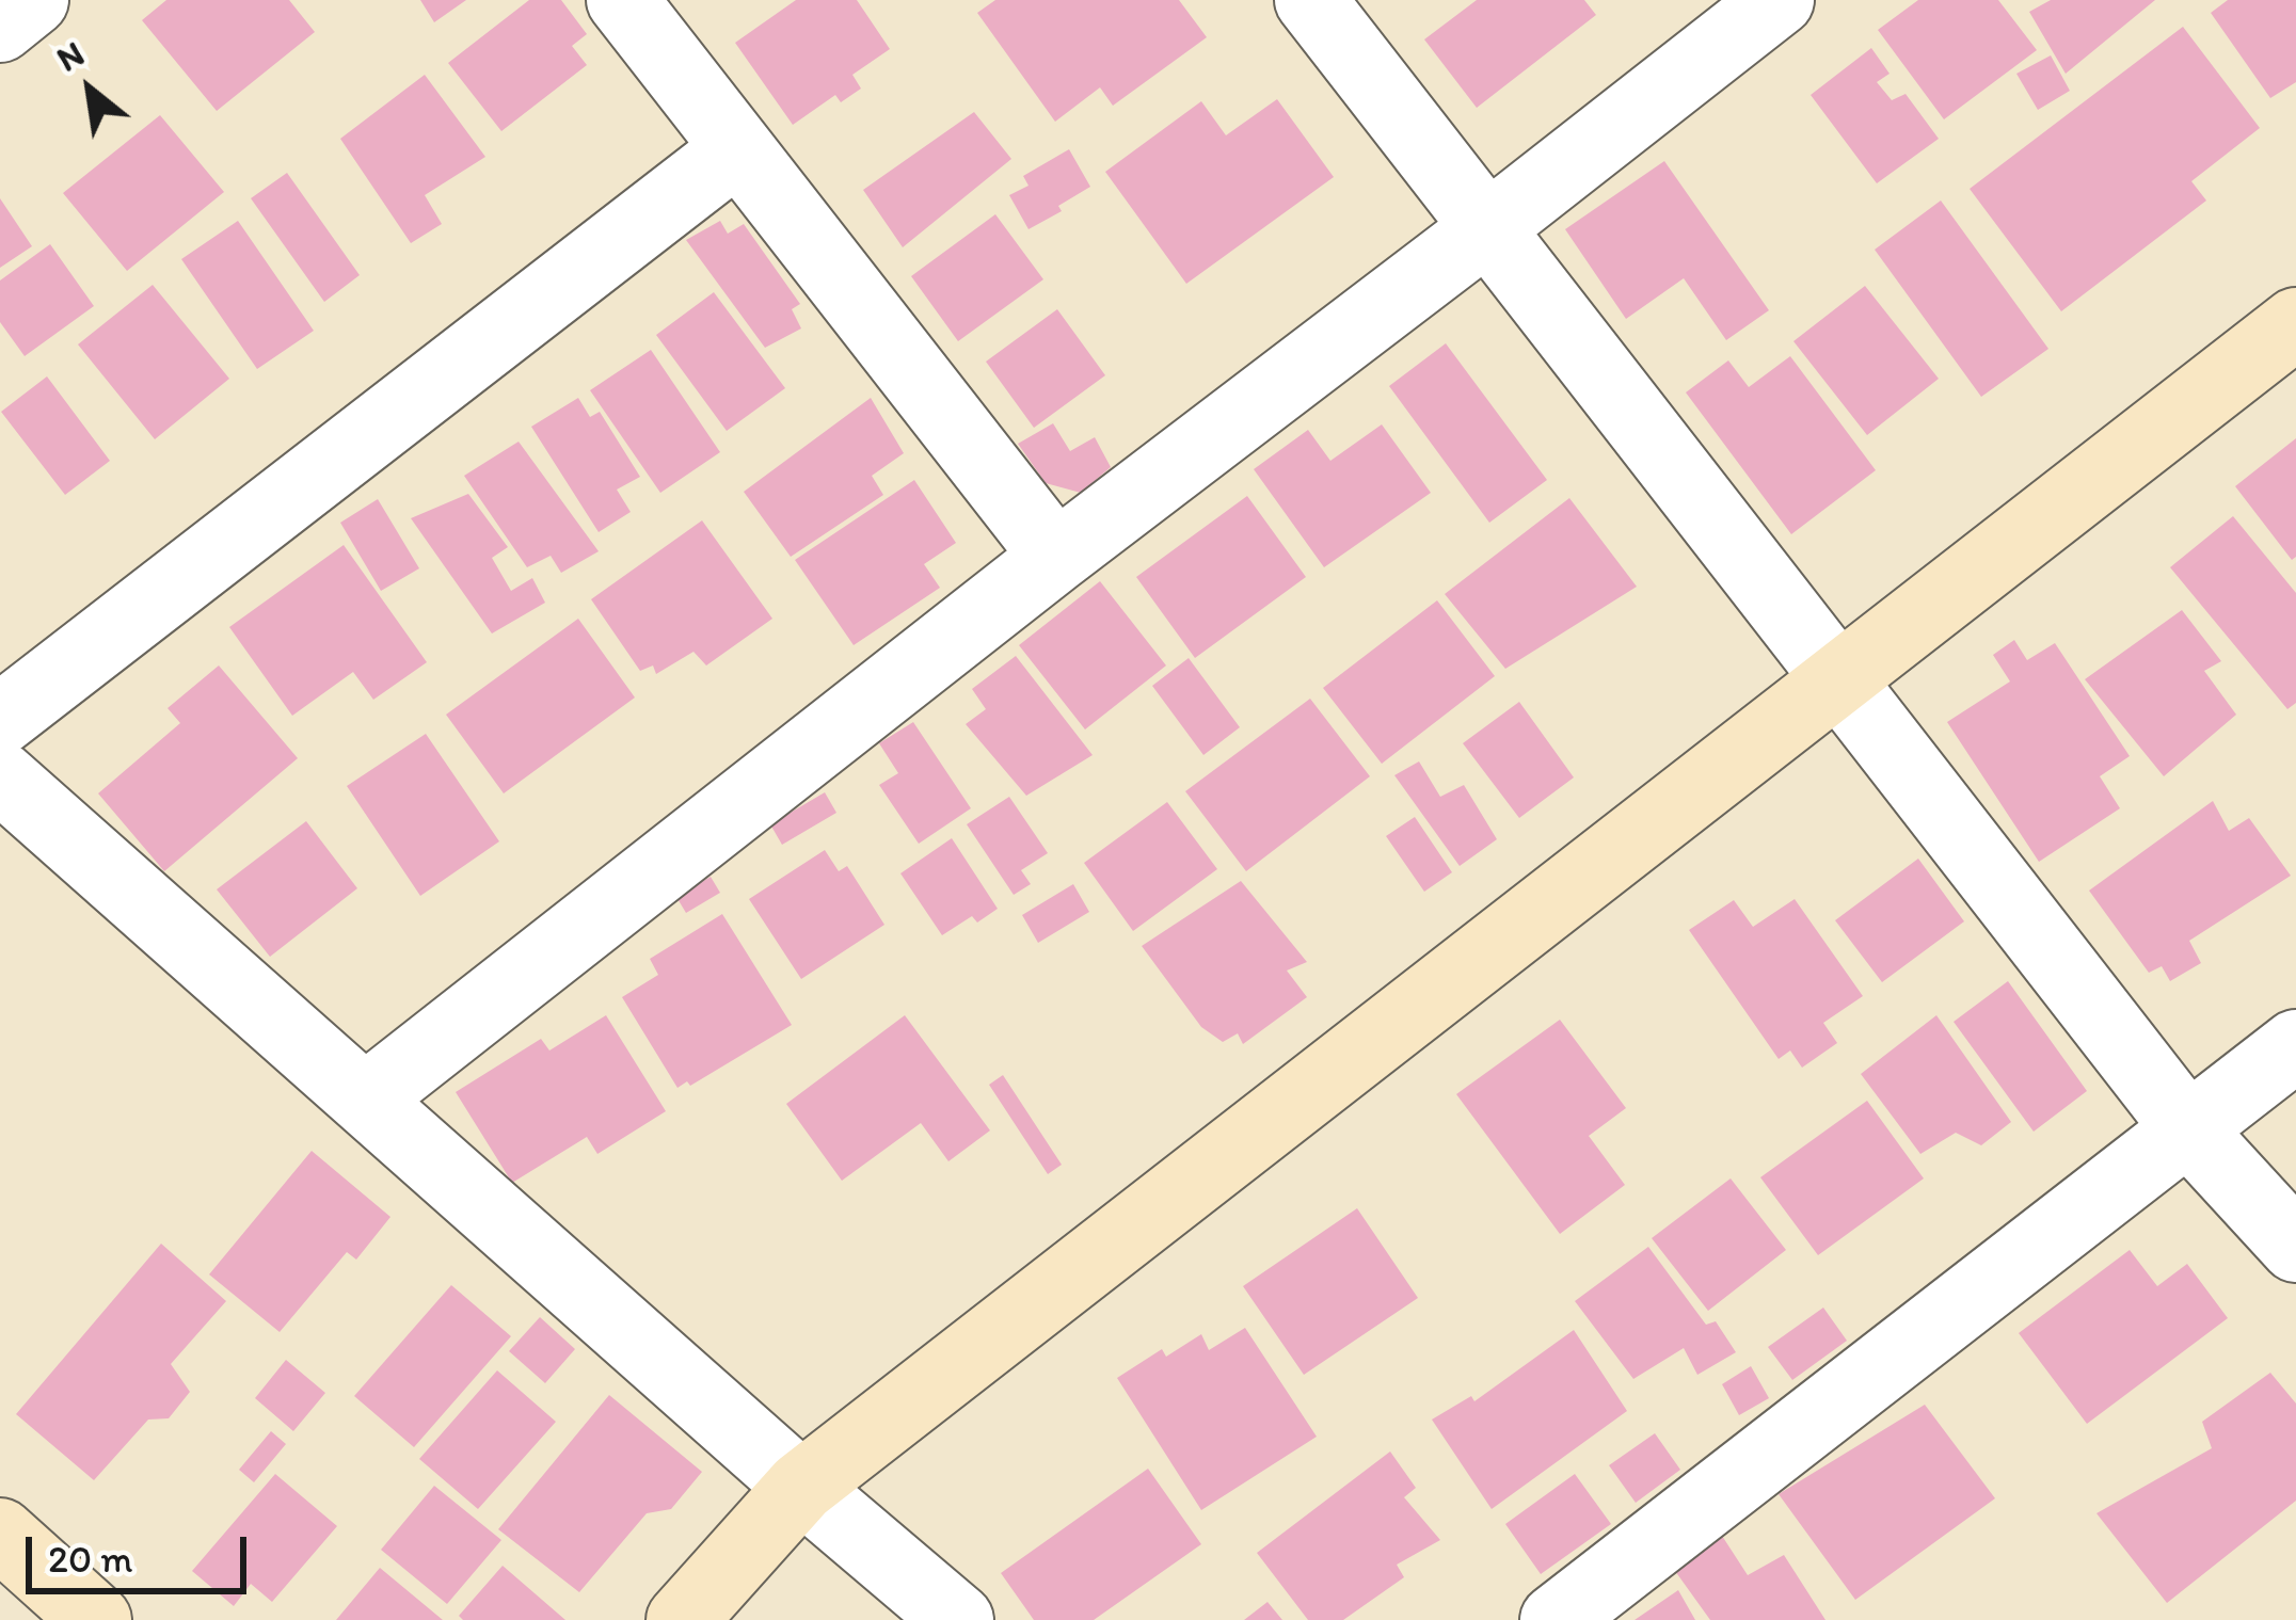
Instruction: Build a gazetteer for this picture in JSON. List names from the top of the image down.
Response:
{
  "scale_bar": "20 m",
  "north": "top left"
}
